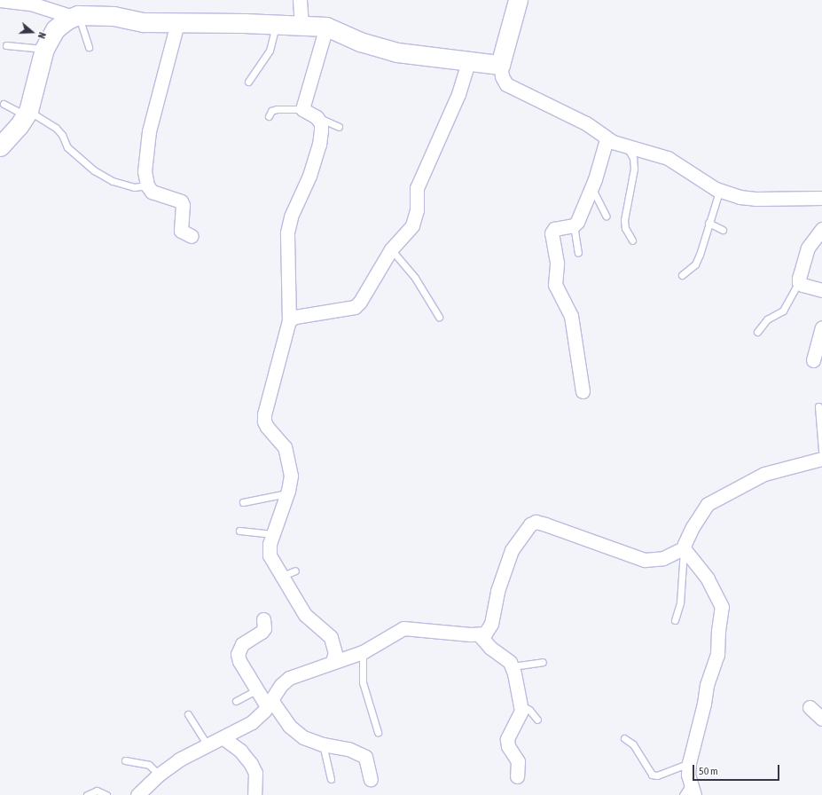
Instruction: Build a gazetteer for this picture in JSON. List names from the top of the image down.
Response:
{
  "scale_bar": "50 m",
  "north": "right"
}
